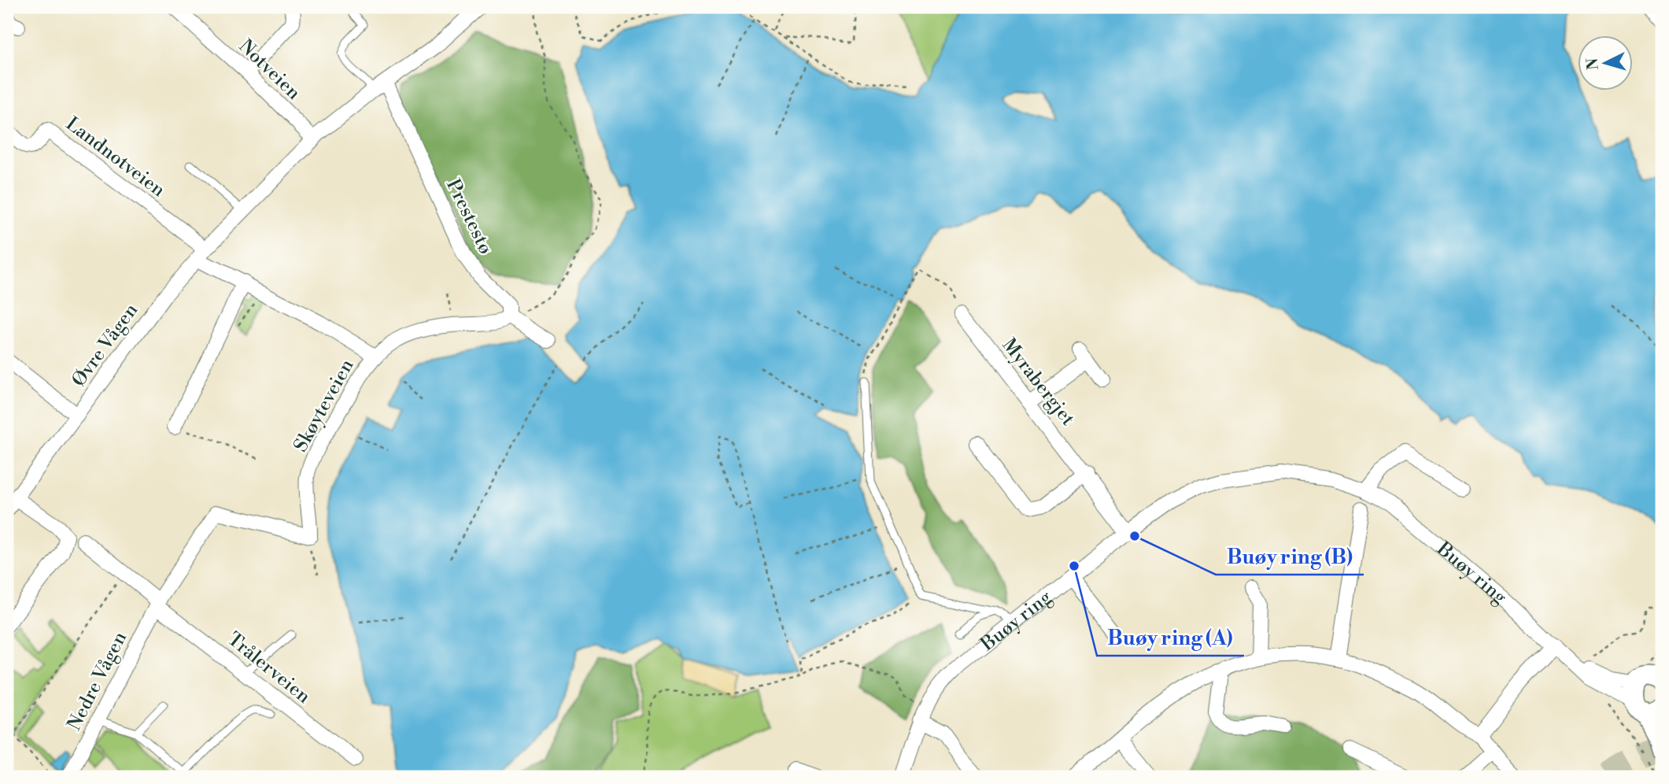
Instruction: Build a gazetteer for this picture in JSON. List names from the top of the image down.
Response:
{
  "streets": {
    "street": [
      "Notveien",
      "Landnotveien",
      "Prestestø",
      "Øvre Vågen",
      "Myrabergjet",
      "Skøyteveien",
      "Buøy ring",
      "Trålerveien",
      "Nedre Vågen"
    ]
  },
  "crossings": [
    ["Notveien", "Øvre Vågen"],
    ["Landnotveien", "Øvre Vågen"],
    ["Landnotveien", "Skøyteveien"],
    ["Prestestø", "Øvre Vågen"],
    ["Prestestø", "Skøyteveien"],
    ["Øvre Vågen", "Skøyteveien"],
    ["Myrabergjet", "Buøy ring"],
    ["Skøyteveien", "Nedre Vågen"],
    ["Trålerveien", "Nedre Vågen"]
  ],
  "places": ["Buøy ring (B)", "Buøy ring (A)"],
  "north": "left"
}
